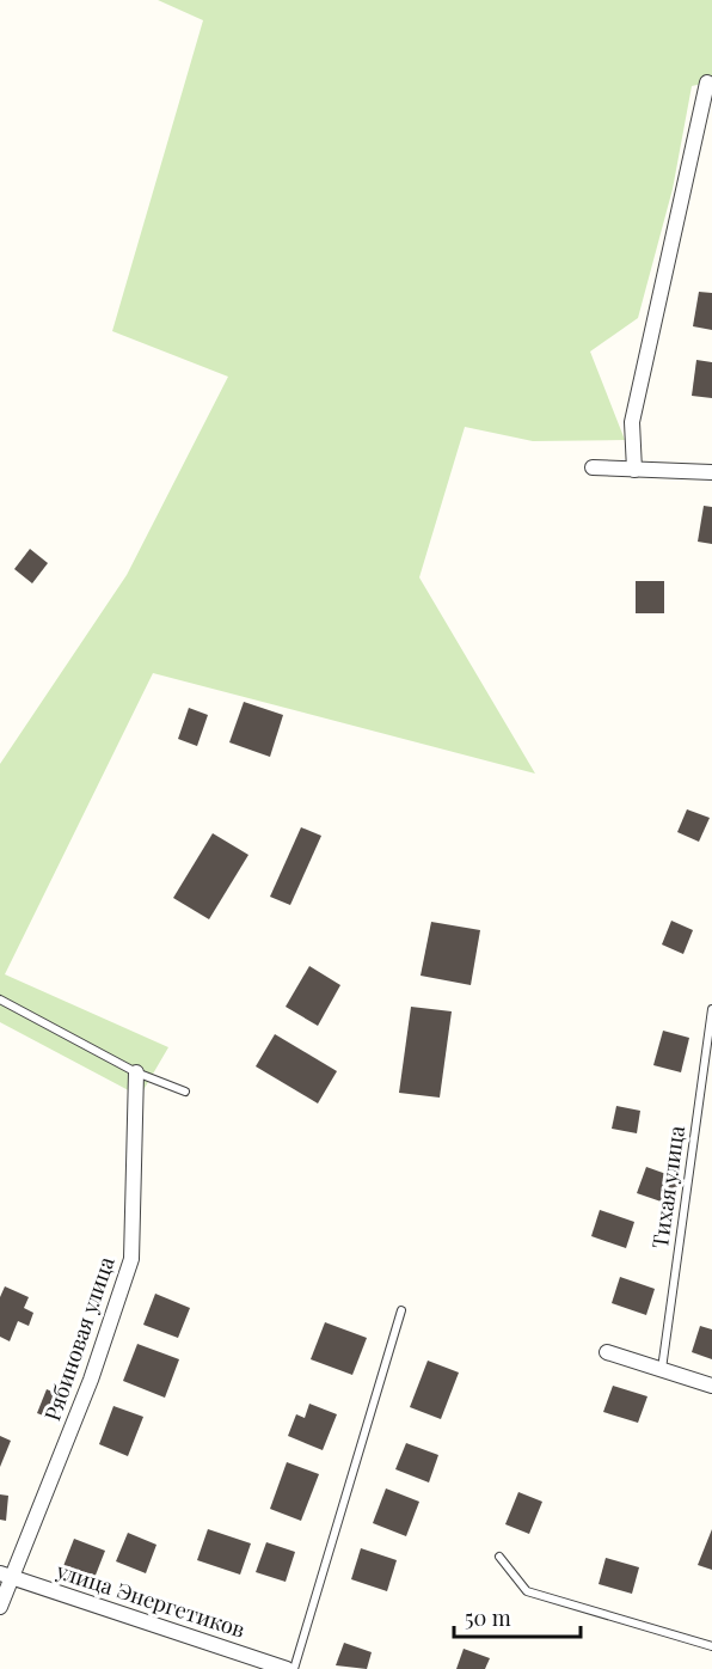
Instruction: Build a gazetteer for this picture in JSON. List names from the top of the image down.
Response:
{
  "streets": {
    "street": ["Рябиновая улица", "улица Энергетиков"],
    "lane": ["Тихая улица"]
  },
  "crossings": [
    ["Рябиновая улица", "улица Энергетиков"]
  ],
  "scale_bar": "50 m"
}
